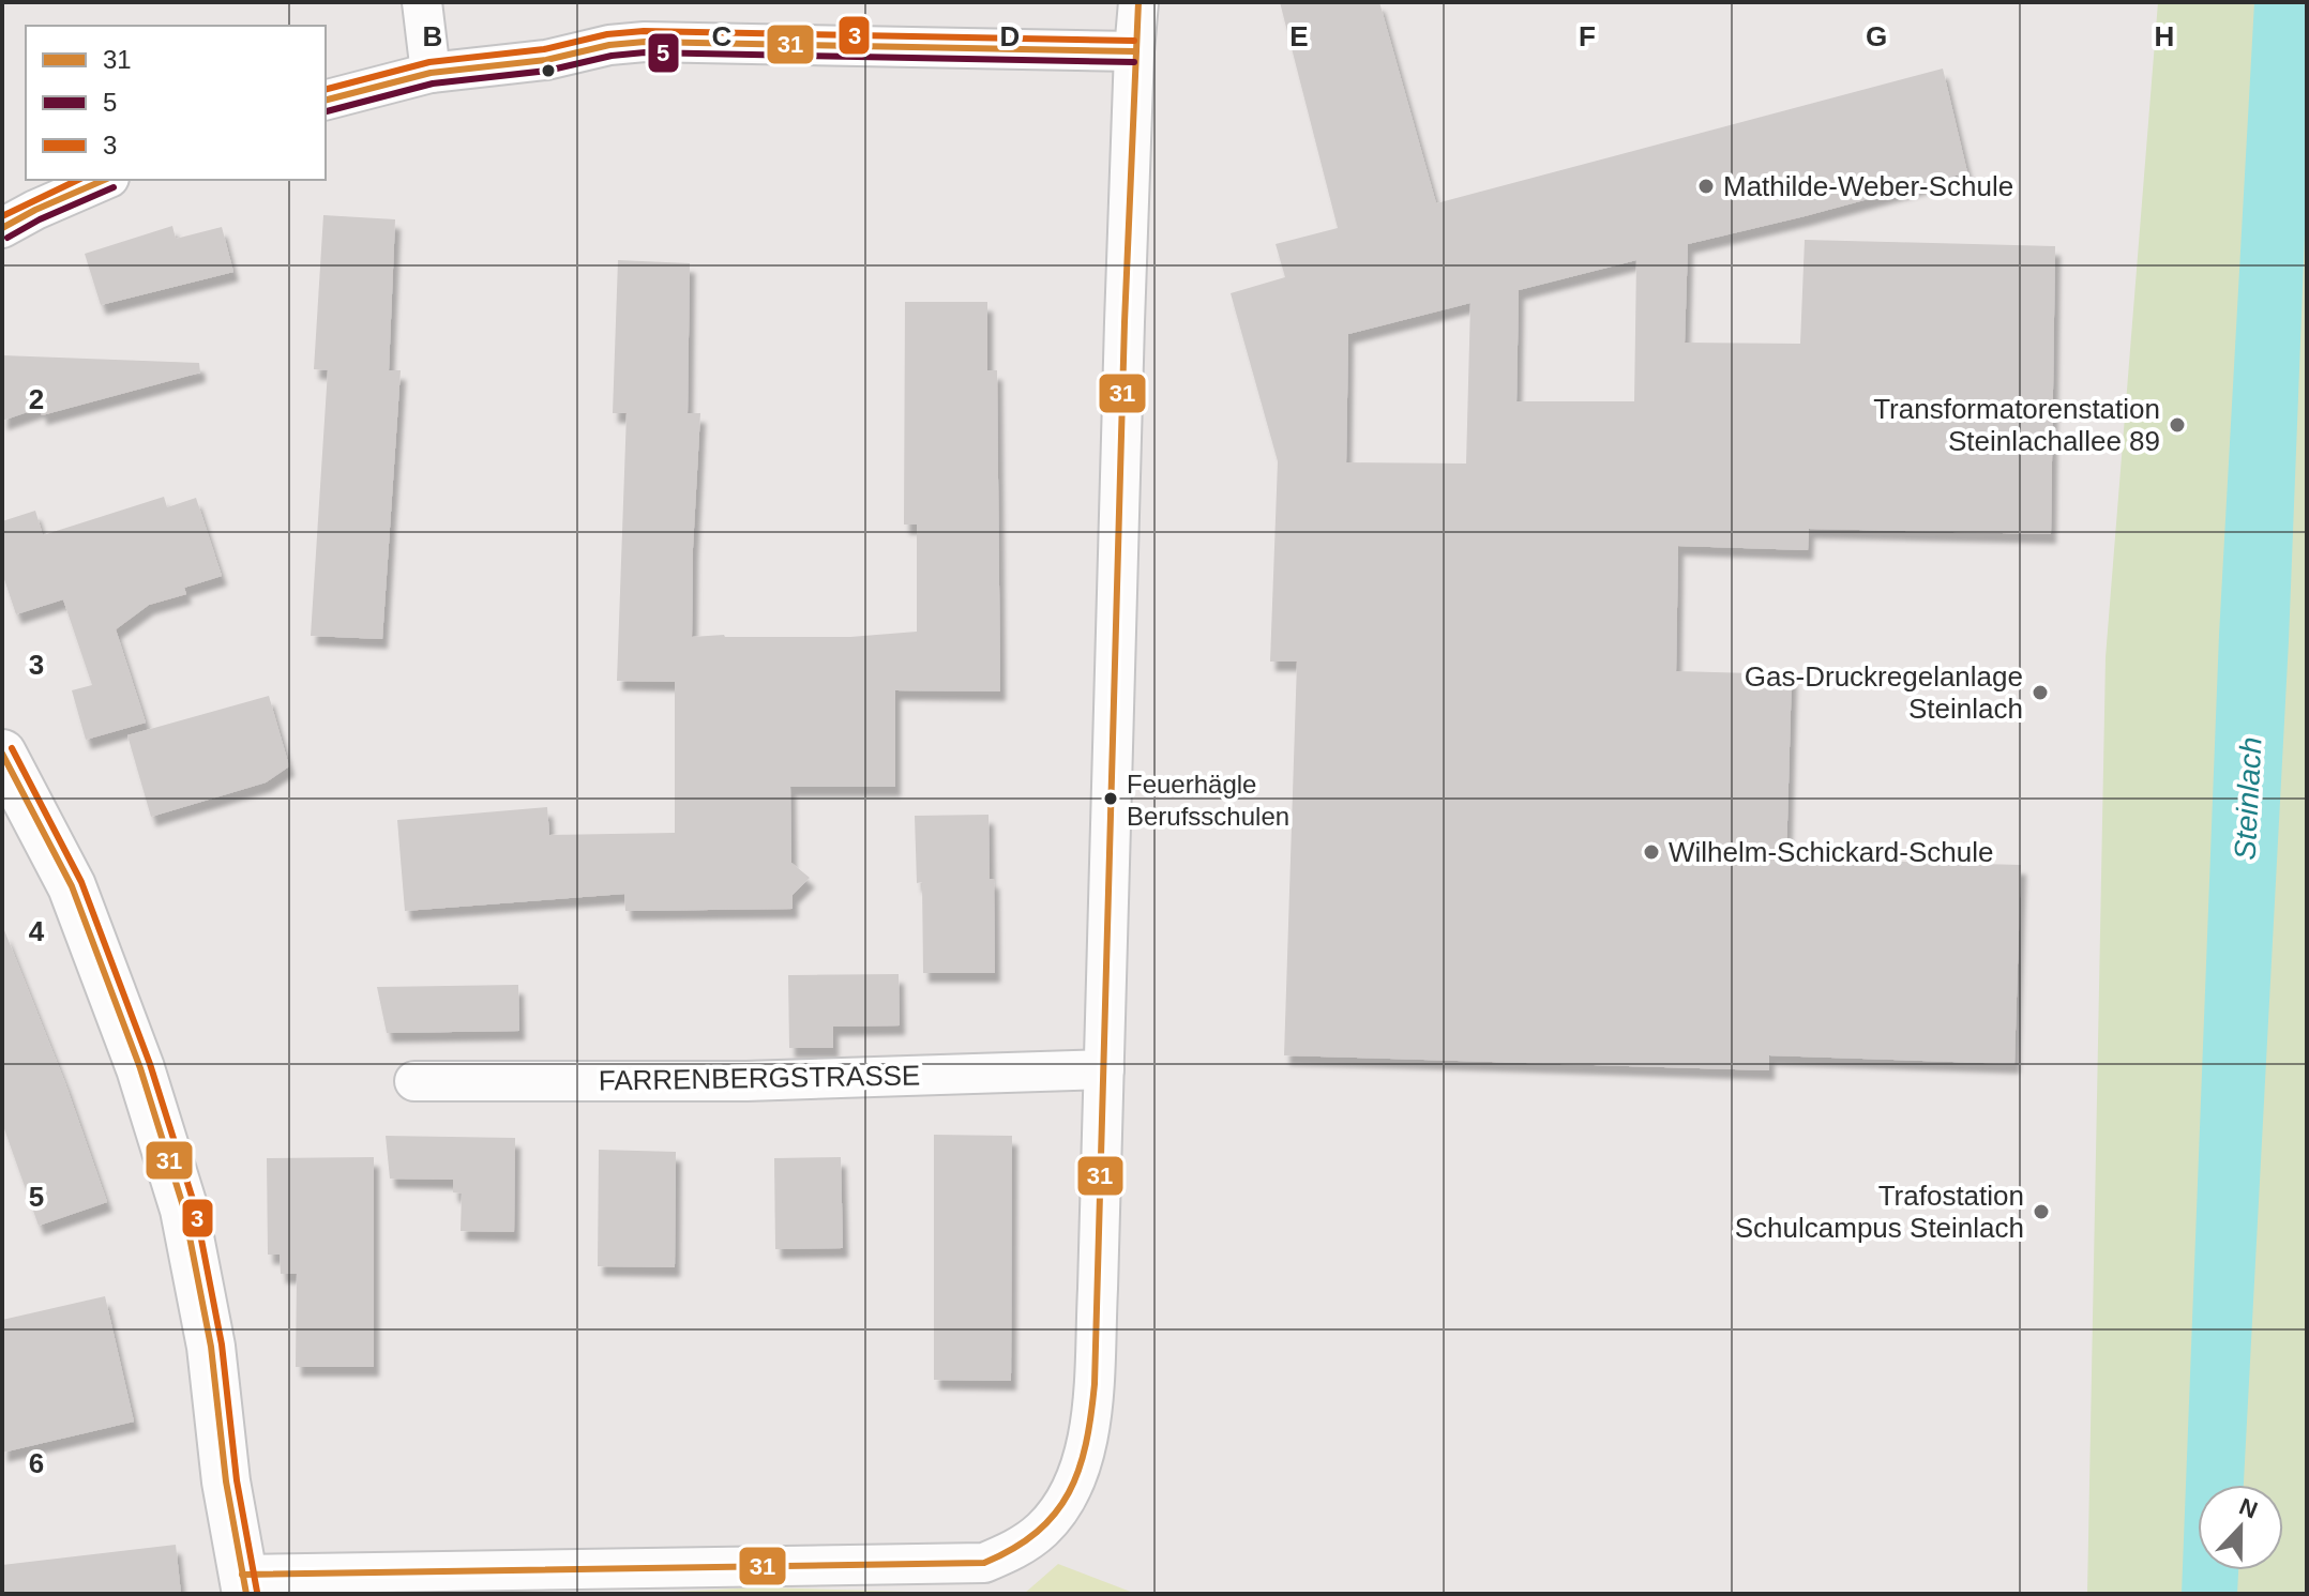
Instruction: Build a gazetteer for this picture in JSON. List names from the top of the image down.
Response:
{
  "streets": {
    "street": ["FARRENBERGSTRASSE"]
  },
  "water": ["Steinlach"],
  "places": [
    "Mathilde-Weber-Schule",
    "Transformatorenstation Steinlachallee 89",
    "Gas-Druckregelanlage Steinlach",
    "Feuerhägle Berufsschulen",
    "Wilhelm-Schickard-Schule",
    "Trafostation Schulcampus Steinlach"
  ],
  "lines": ["transit line 31", "transit line 3", "transit line 5"],
  "legend": ["31", "5", "3"],
  "north": "top",
  "grid": {
    "columns": [
      "B",
      "C",
      "D",
      "E",
      "F",
      "G",
      "H"
    ],
    "rows": [
      "2",
      "3",
      "4",
      "5",
      "6"
    ]
  }
}
